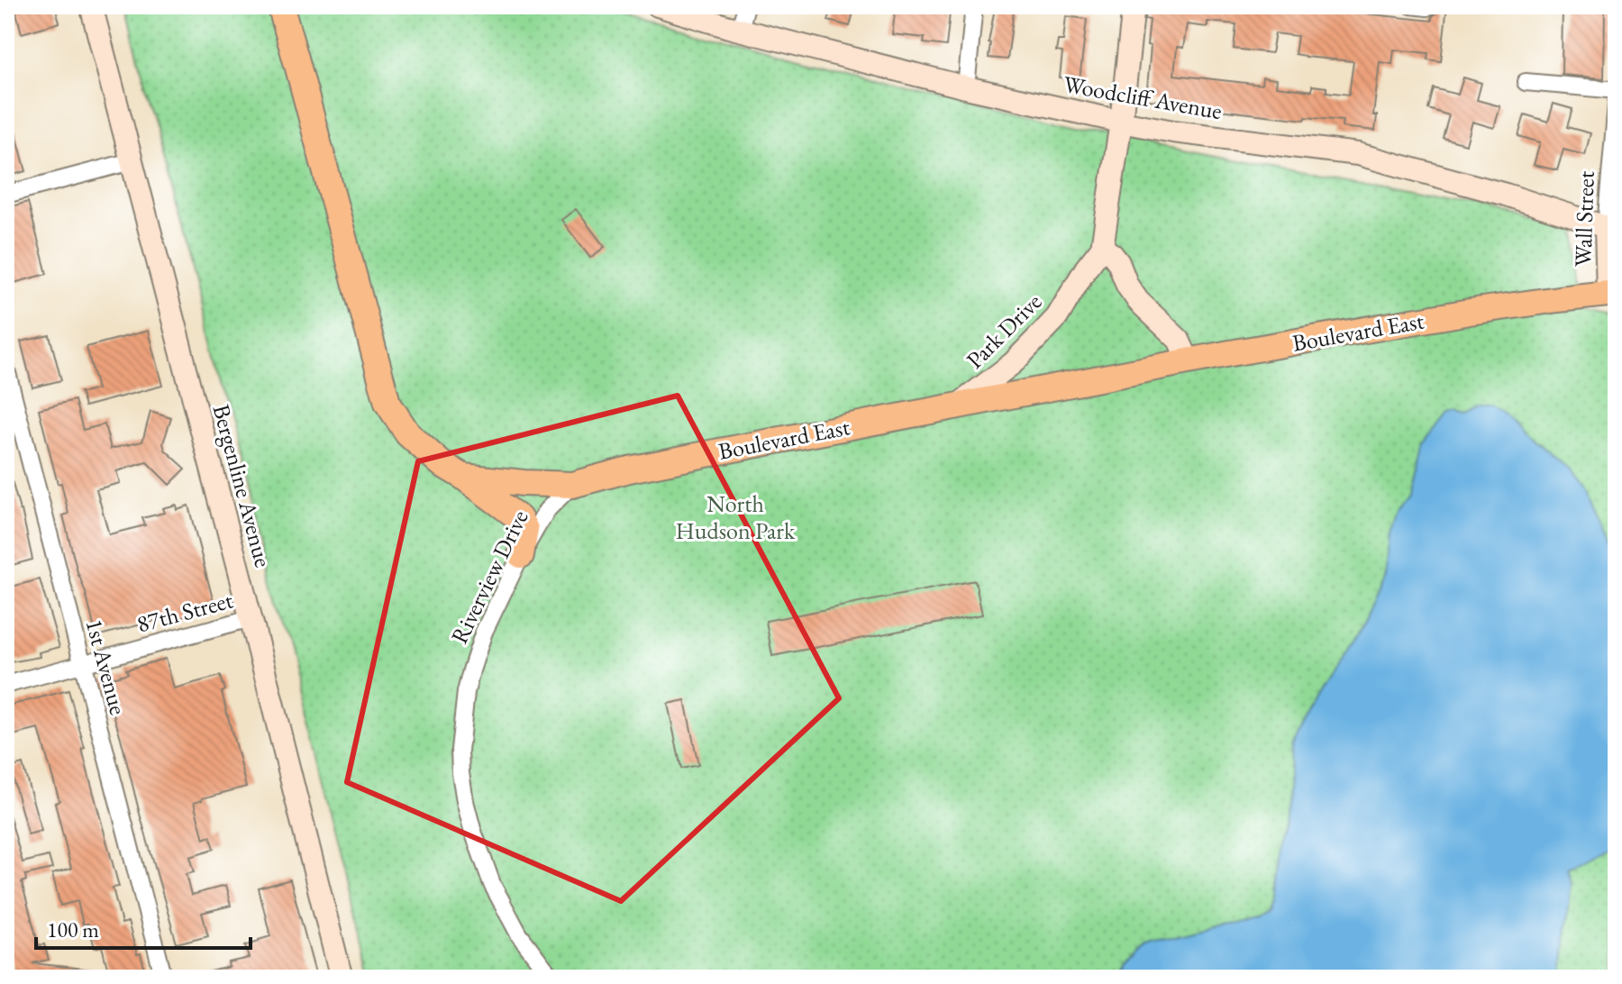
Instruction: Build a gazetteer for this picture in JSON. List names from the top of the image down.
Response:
{
  "streets": {
    "main road": [
      "Woodcliff Avenue",
      "Wall Street",
      "Park Drive",
      "Boulevard East",
      "Bergenline Avenue"
    ],
    "street": ["Riverview Drive", "87th Street", "1st Avenue"]
  },
  "crossings": [
    ["Woodcliff Avenue", "Wall Street"],
    ["Woodcliff Avenue", "Park Drive"],
    ["Wall Street", "Boulevard East"],
    ["Park Drive", "Boulevard East"],
    ["Boulevard East", "Riverview Drive"],
    ["Bergenline Avenue", "87th Street"],
    ["87th Street", "1st Avenue"]
  ],
  "parks": ["North Hudson Park"],
  "scale_bar": "100 m"
}
